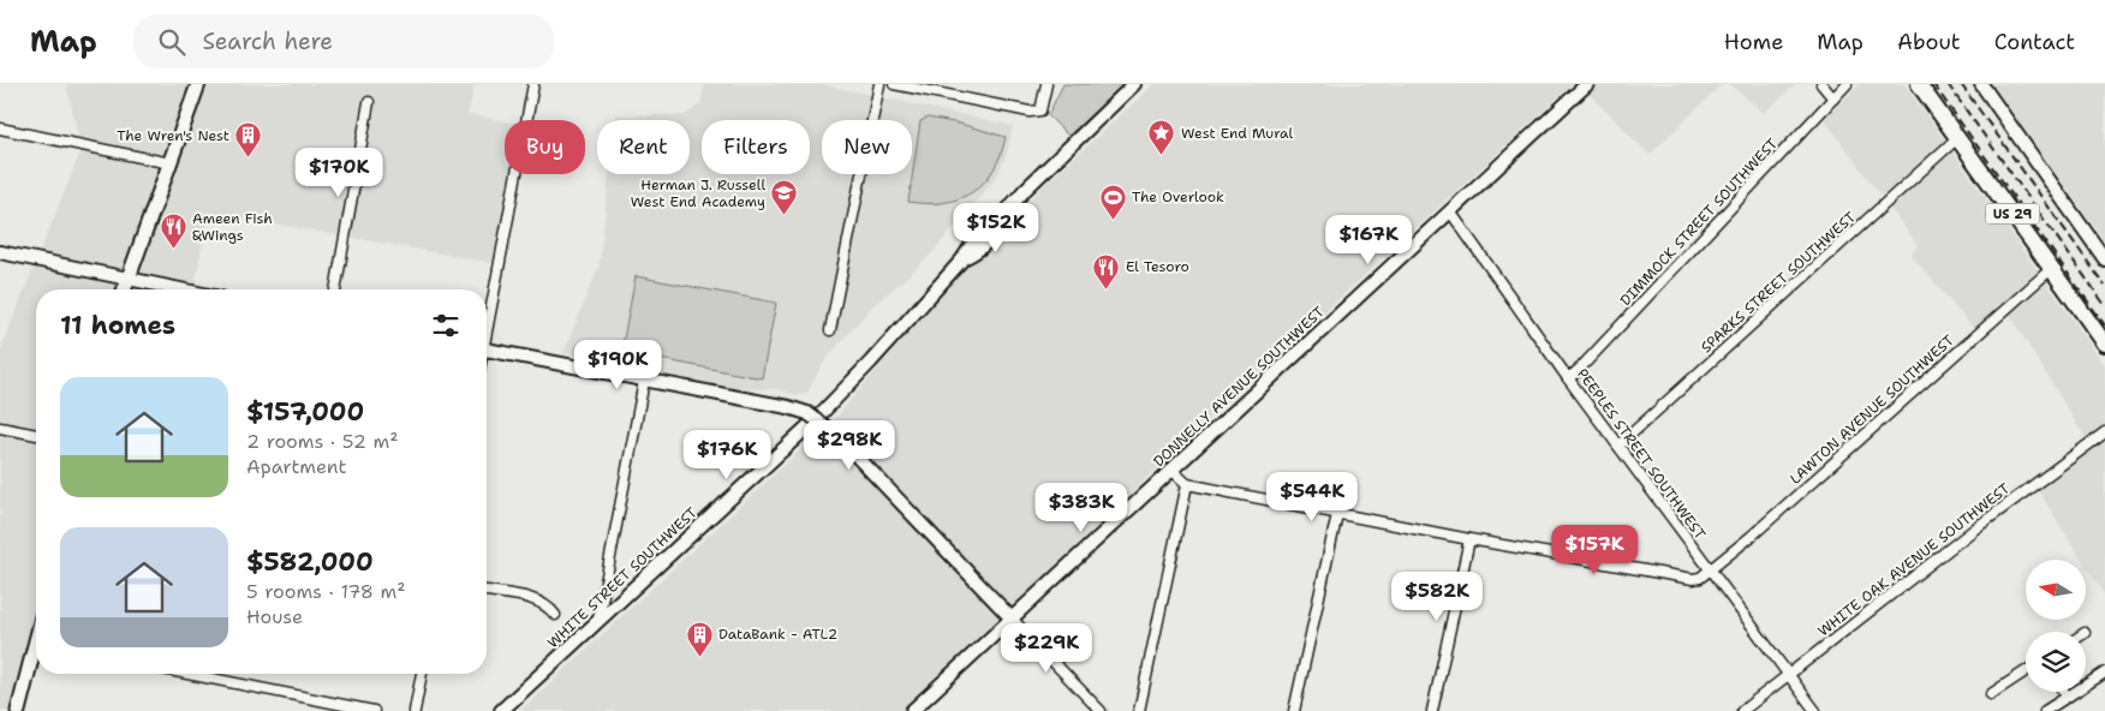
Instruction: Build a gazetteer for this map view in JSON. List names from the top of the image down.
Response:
{
  "streets": {
    "main road": ["US 29"],
    "street": [
      "DIMMOCK STREET SOUTHWEST",
      "SPARKS STREET SOUTHWEST",
      "DONNELLY AVENUE SOUTHWEST",
      "LAWTON AVENUE SOUTHWEST",
      "PEEPLES STREET SOUTHWEST",
      "WHITE OAK AVENUE SOUTHWEST",
      "WHITE STREET SOUTHWEST"
    ]
  },
  "crossings": [
    ["US 29", "SPARKS STREET SOUTHWEST"],
    ["US 29", "LAWTON AVENUE SOUTHWEST"],
    ["DIMMOCK STREET SOUTHWEST", "PEEPLES STREET SOUTHWEST"],
    ["SPARKS STREET SOUTHWEST", "PEEPLES STREET SOUTHWEST"],
    ["DONNELLY AVENUE SOUTHWEST", "PEEPLES STREET SOUTHWEST"],
    ["LAWTON AVENUE SOUTHWEST", "PEEPLES STREET SOUTHWEST"],
    ["PEEPLES STREET SOUTHWEST", "WHITE OAK AVENUE SOUTHWEST"]
  ],
  "places": {
    "place": ["West End Mural"],
    "building": ["The Wren's Nest", "DataBank - ATL2"],
    "school or university": ["Herman J. Russell West End Academy"],
    "sports": ["The Overlook"],
    "restaurant": ["Ameen Fish &Wings", "El Tesoro"]
  },
  "north": "left",
  "page": {
    "header": "Map",
    "search": "Search here",
    "nav": [
      "Home",
      "Map",
      "About",
      "Contact"
    ],
    "chip": [
      "Buy",
      "Rent",
      "Filters",
      "New"
    ],
    "price": [
      "$170K",
      "$152K",
      "$167K",
      "$190K",
      "$298K",
      "$176K",
      "$544K",
      "$383K",
      "$157K",
      "$582K",
      "$229K"
    ],
    "heading": "11 homes",
    "list": [
      {
        "name": "$157,000",
        "note": "2 rooms · 52 m² · Apartment"
      },
      {
        "name": "$582,000",
        "note": "5 rooms · 178 m² · House"
      }
    ]
  }
}
